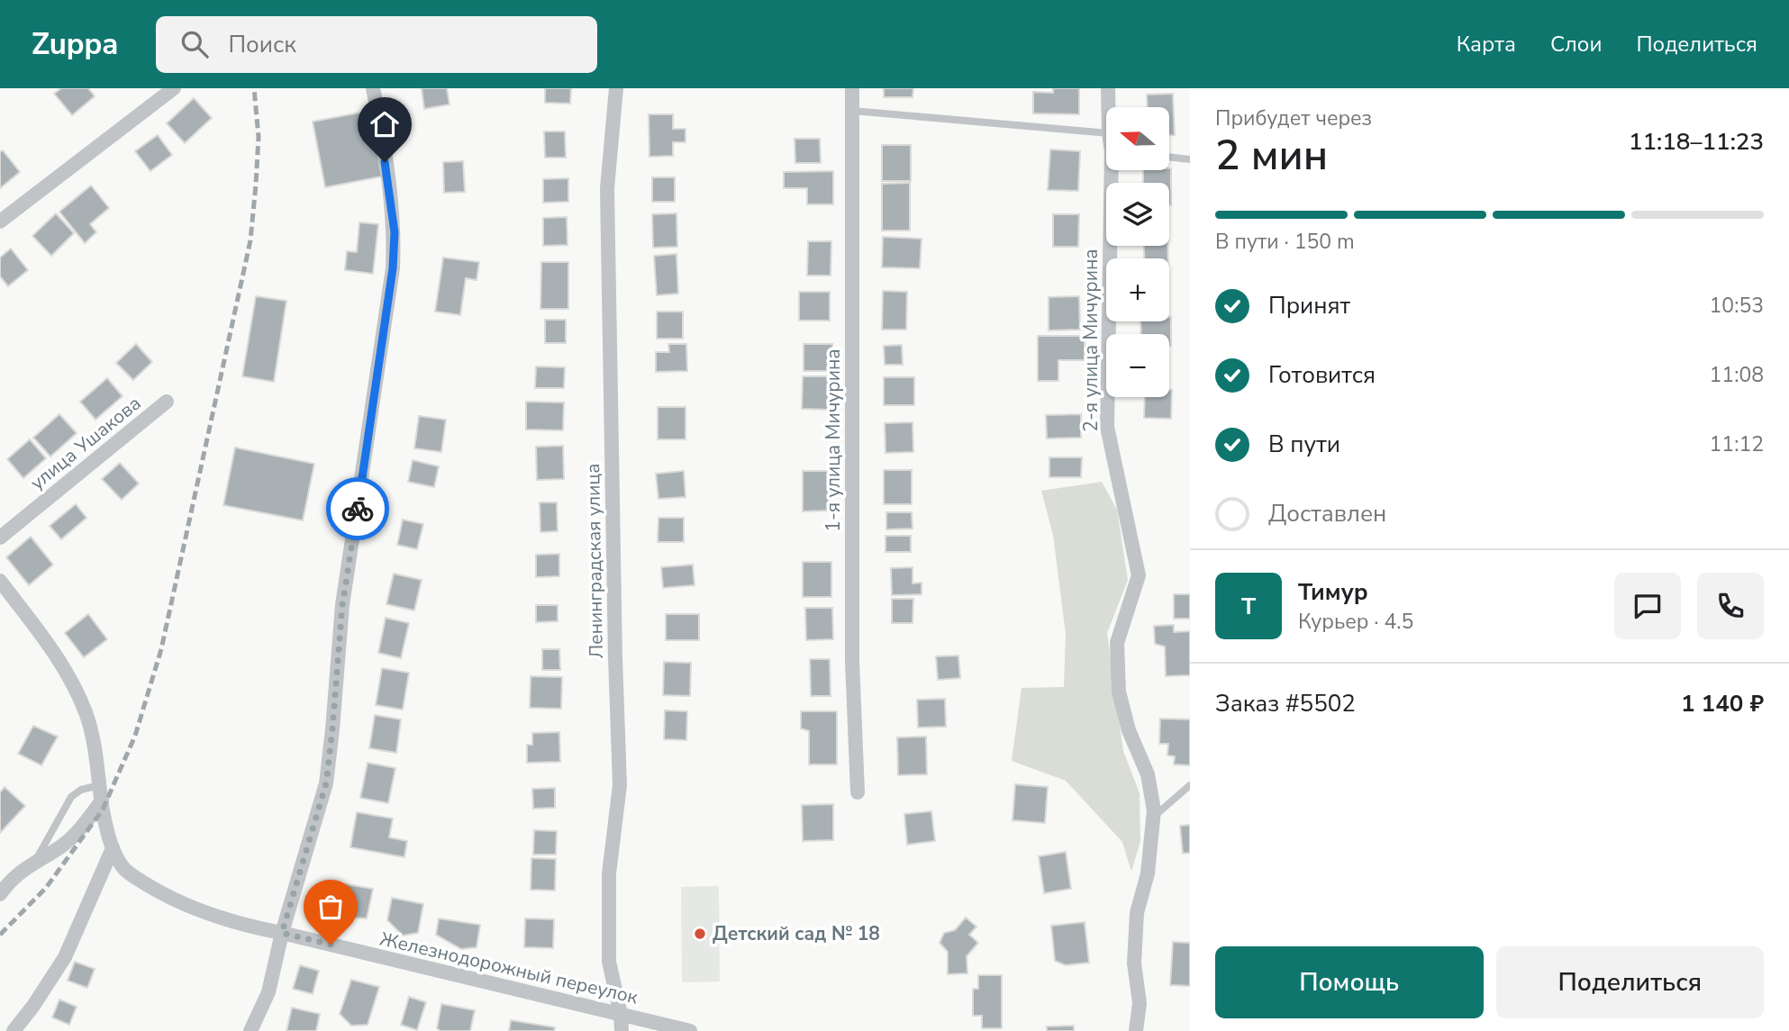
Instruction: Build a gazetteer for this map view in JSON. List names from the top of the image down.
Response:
{
  "streets": {
    "street": [
      "2-я улица Мичурина",
      "1-я улица Мичурина",
      "улица Ушакова",
      "Ленинградская улица",
      "Железнодорожный переулок"
    ]
  },
  "crossings": [
    ["Ленинградская улица", "Железнодорожный переулок"]
  ],
  "places": ["Детский сад № 18"],
  "north": "left",
  "page": {
    "header": "Zuppa",
    "search": "Поиск",
    "nav": ["Карта", "Слои", "Поделиться"],
    "heading": ["2 мин", "Прибудет через", "11:18–11:23"],
    "panel": [
      "Тимур",
      "Курьер · 4.5",
      "Заказ #5502",
      "1 140 ₽"
    ],
    "map_buttons": ["+", "−"],
    "bar": "В пути · 150 m",
    "list": [
      ["Принят", "10:53"],
      ["Готовится", "11:08"],
      ["В пути", "11:12"],
      "Доставлен"
    ],
    "round": "Т",
    "buttons": ["Помощь", "Поделиться"]
  }
}
